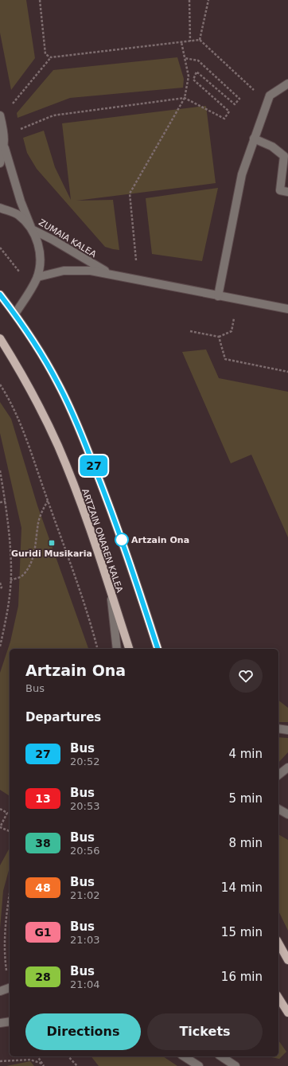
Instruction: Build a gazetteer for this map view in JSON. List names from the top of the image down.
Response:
{
  "streets": {
    "main road": ["ARTZAIN ONAREN KALEA"],
    "street": ["ZUMAIA KALEA"]
  },
  "places": {
    "other": ["Artzain Ona"],
    "transit": ["Guridi Musikaria"]
  },
  "lines": ["bus line 27"],
  "page": {
    "on_map": "27",
    "heading": [
      ["Artzain Ona", "Bus"],
      "Departures"
    ],
    "list": [
      {
        "mark": "27",
        "name": "Bus",
        "note": "20:52",
        "value": "4 min"
      },
      {
        "mark": "13",
        "name": "Bus",
        "note": "20:53",
        "value": "5 min"
      },
      {
        "mark": "38",
        "name": "Bus",
        "note": "20:56",
        "value": "8 min"
      },
      {
        "mark": "48",
        "name": "Bus",
        "note": "21:02",
        "value": "14 min"
      },
      {
        "mark": "G1",
        "name": "Bus",
        "note": "21:03",
        "value": "15 min"
      },
      {
        "mark": "28",
        "name": "Bus",
        "note": "21:04",
        "value": "16 min"
      }
    ],
    "buttons": ["Directions", "Tickets"]
  }
}
